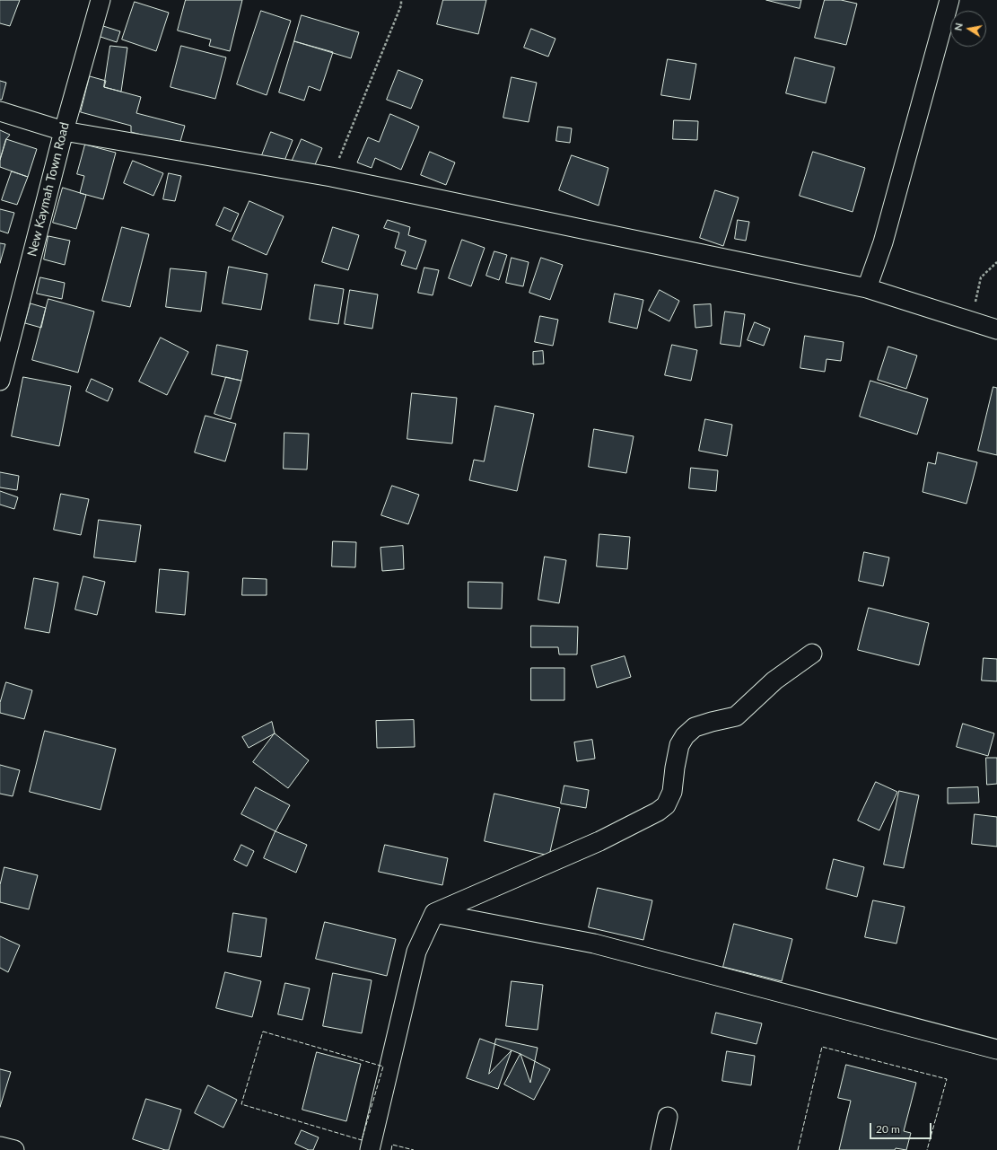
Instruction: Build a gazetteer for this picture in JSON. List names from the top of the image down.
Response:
{
  "streets": {
    "street": ["New Kaymah Town Road"]
  },
  "scale_bar": "20 m",
  "north": "left"
}
